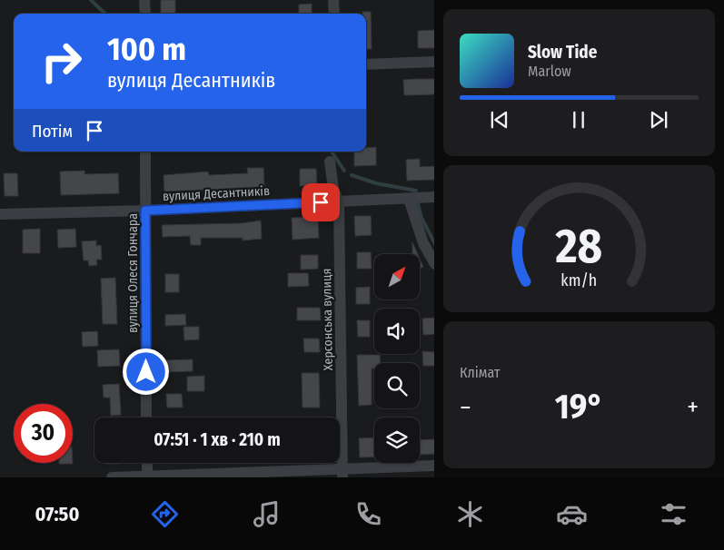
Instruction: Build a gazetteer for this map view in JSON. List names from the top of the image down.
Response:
{
  "streets": {
    "street": ["вулиця Десантників", "вулиця Олеся Гончара", "Херсонська вулиця"]
  },
  "crossings": [
    ["вулиця Десантників", "вулиця Олеся Гончара"],
    ["вулиця Десантників", "Херсонська вулиця"]
  ],
  "north": "top right",
  "page": {
    "turn": ["100 m", "вулиця Десантників"],
    "song": ["Slow Tide", "Marlow"],
    "then": "Потім",
    "tile": "Клімат",
    "heat": ["−", "19°", "+"],
    "limit": "30",
    "trip": "07:51 · 1 хв · 210 m",
    "tabs": "07:50",
    "gauge": ["28", "km/h"]
  }
}
